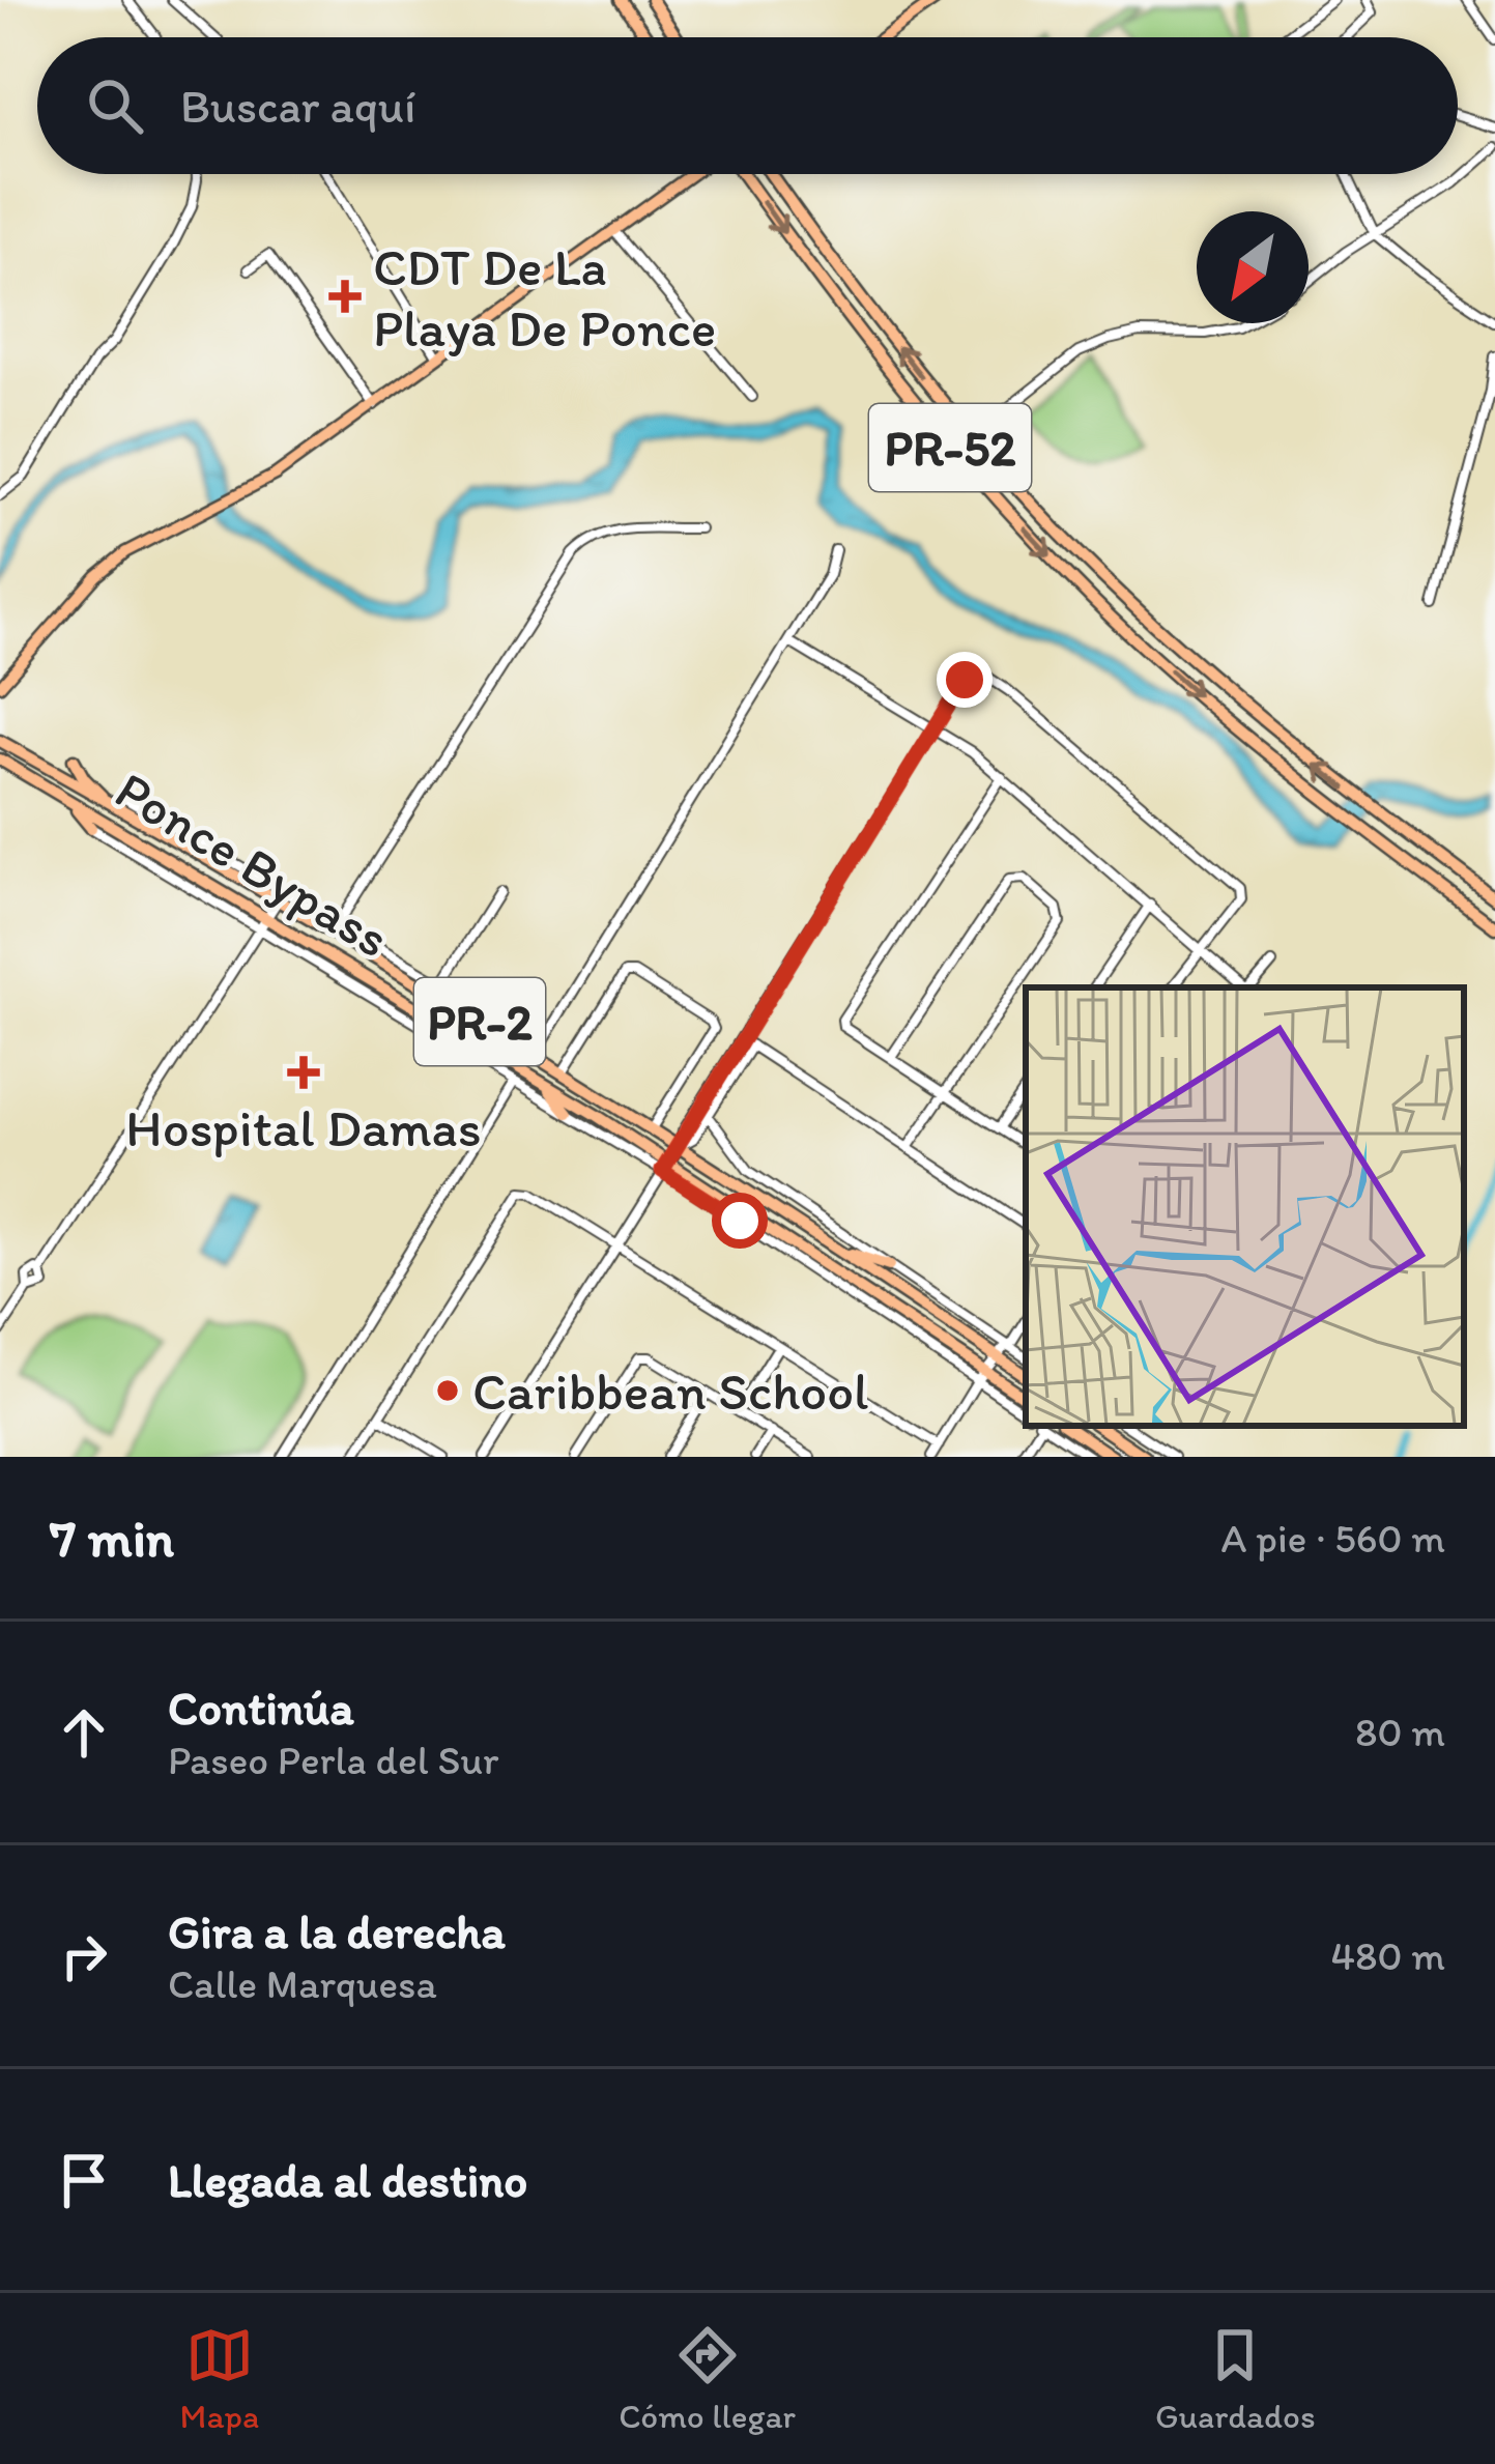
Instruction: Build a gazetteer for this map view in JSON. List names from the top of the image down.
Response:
{
  "streets": {
    "highway": ["PR-52", "Ponce Bypass", "PR-2"]
  },
  "places": {
    "health": ["CDT De La Playa De Ponce", "Hospital Damas"],
    "other": ["Caribbean School"]
  },
  "north": "bottom left",
  "page": {
    "search": "Buscar aquí",
    "heading": ["7 min", "A pie · 560 m"],
    "list": [
      ["Continúa", "Paseo Perla del Sur", "80 m"],
      ["Gira a la derecha", "Calle Marquesa", "480 m"],
      "Llegada al destino"
    ],
    "nav": ["Mapa", "Cómo llegar", "Guardados"]
  }
}
